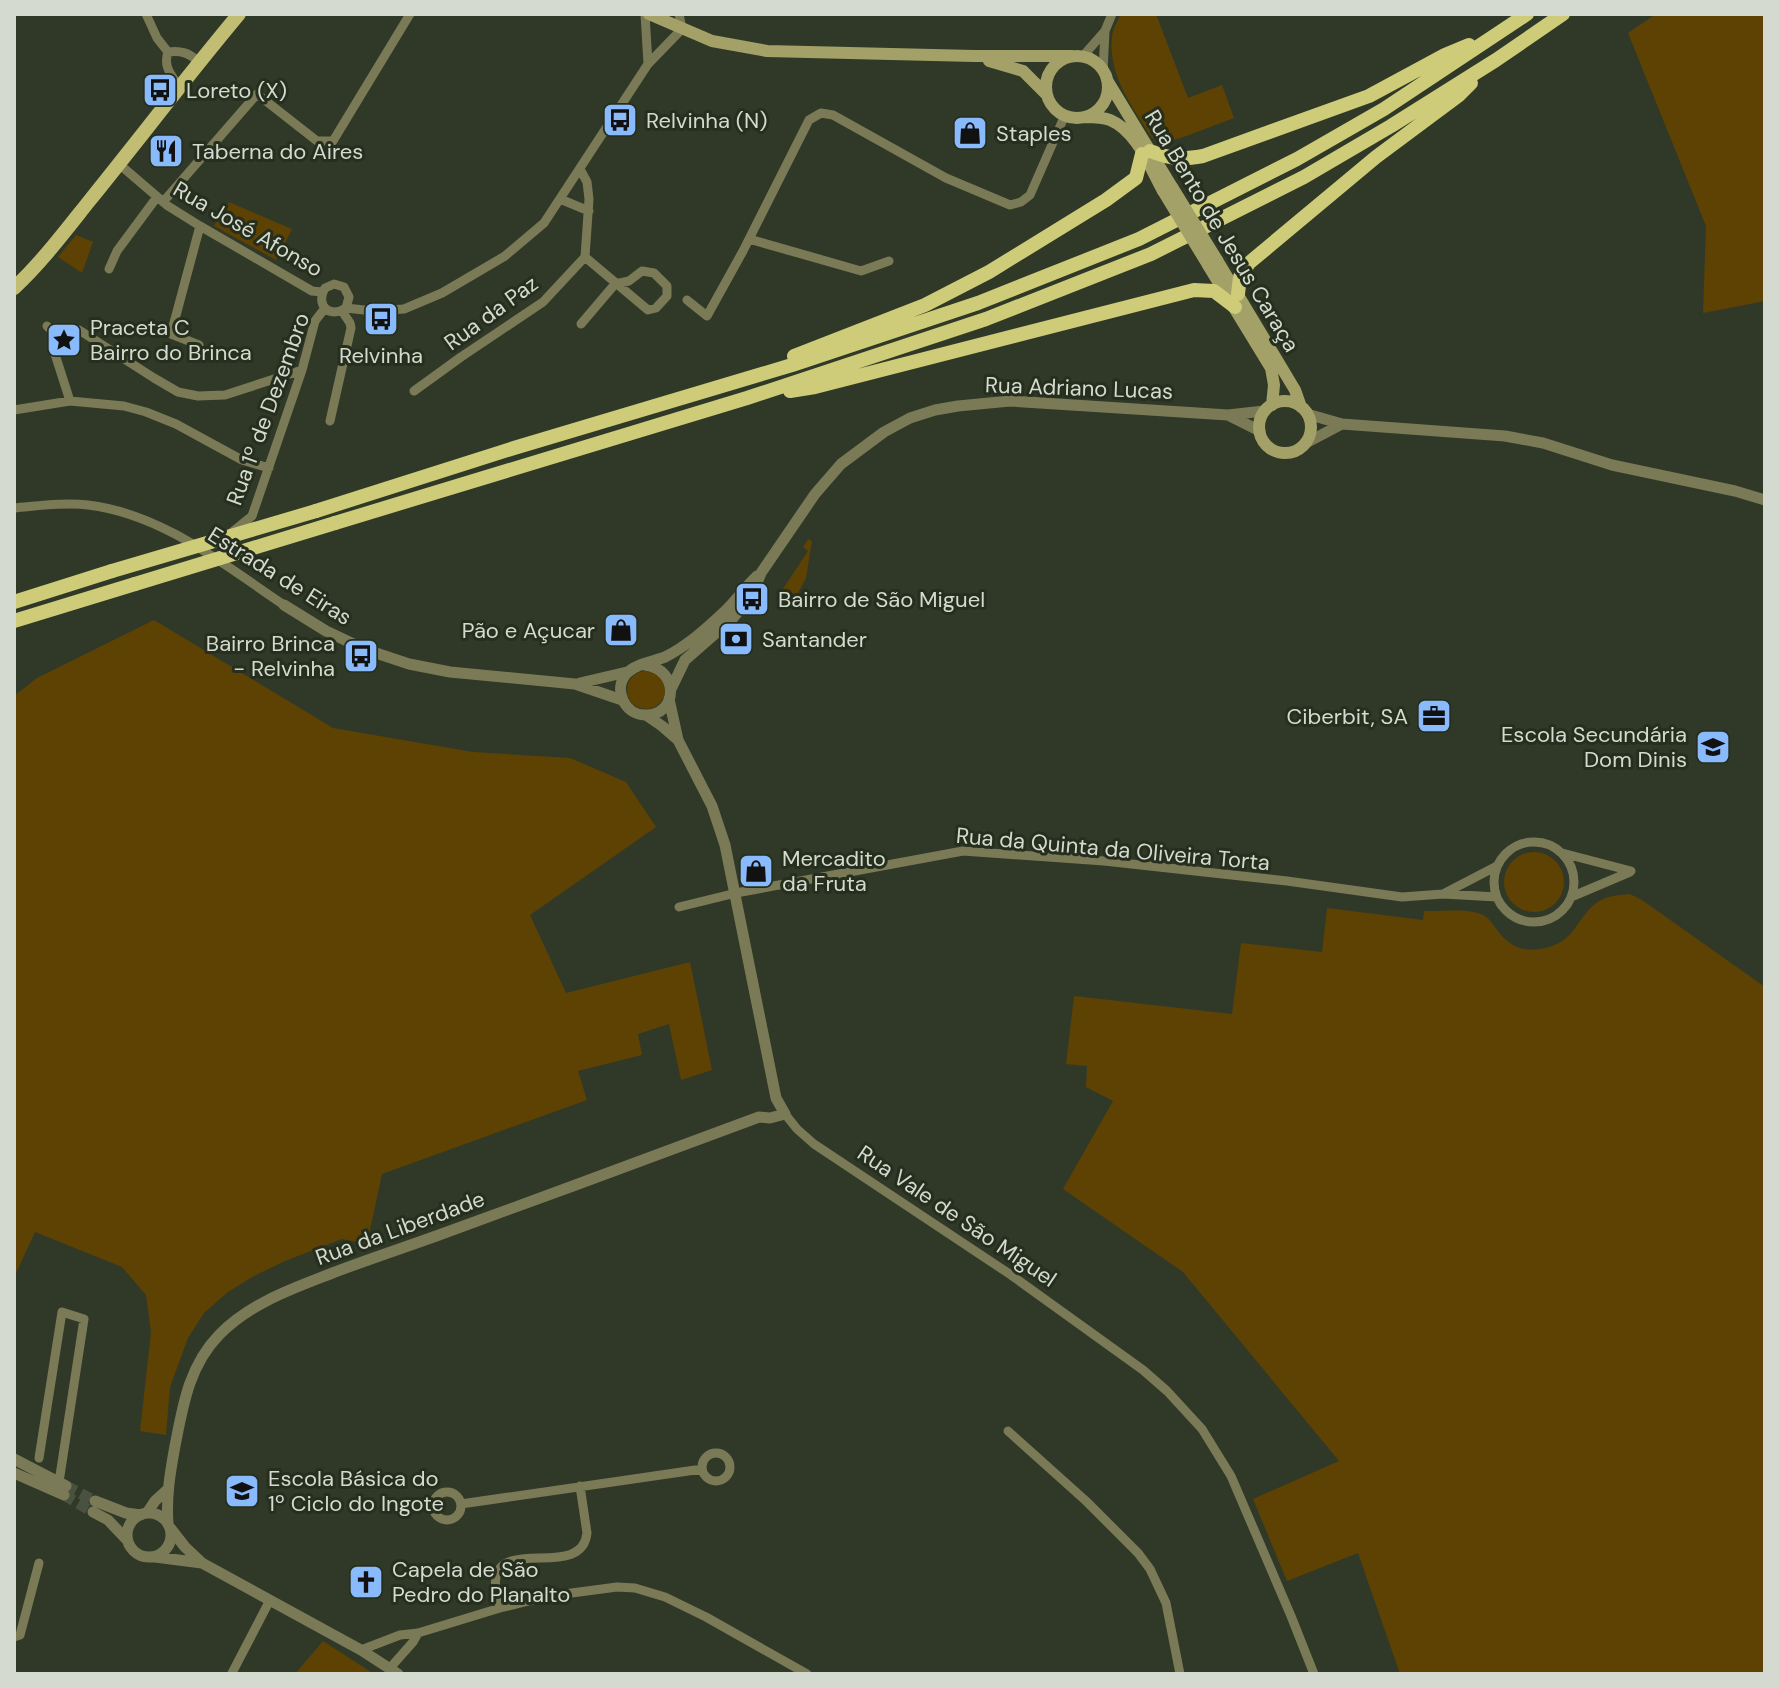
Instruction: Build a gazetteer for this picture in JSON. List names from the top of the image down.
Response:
{
  "streets": {
    "main road": ["Rua Bento de Jesus Caraça", "Rua Adriano Lucas"],
    "street": [
      "Rua José Afonso",
      "Rua da Paz",
      "Rua 1º de Dezembro",
      "Estrada de Eiras",
      "Rua da Quinta da Oliveira Torta",
      "Rua Vale de São Miguel",
      "Rua da Liberdade"
    ]
  },
  "crossings": [
    ["Rua José Afonso", "Rua 1º de Dezembro"],
    ["Rua Bento de Jesus Caraça", "Rua Adriano Lucas"],
    ["Rua Adriano Lucas", "Estrada de Eiras"],
    ["Rua Adriano Lucas", "Rua Vale de São Miguel"],
    ["Rua 1º de Dezembro", "Estrada de Eiras"],
    ["Estrada de Eiras", "Rua Vale de São Miguel"],
    ["Rua da Quinta da Oliveira Torta", "Rua Vale de São Miguel"],
    ["Rua Vale de São Miguel", "Rua da Liberdade"]
  ],
  "places": {
    "bus stop": [
      "Loreto (X)",
      "Relvinha (N)",
      "Relvinha",
      "Bairro de São Miguel",
      "Bairro Brinca - Relvinha"
    ],
    "shop": ["Staples", "Pão e Açucar", "Mercadito da Fruta"],
    "restaurant": ["Taberna do Aires"],
    "place": ["Praceta C Bairro do Brinca"],
    "bank": ["Santander"],
    "office": ["Ciberbit, SA"],
    "school or university": ["Escola Secundária Dom Dinis", "Escola Básica do 1º Ciclo do Ingote"],
    "church": ["Capela de São Pedro do Planalto"]
  }
}
